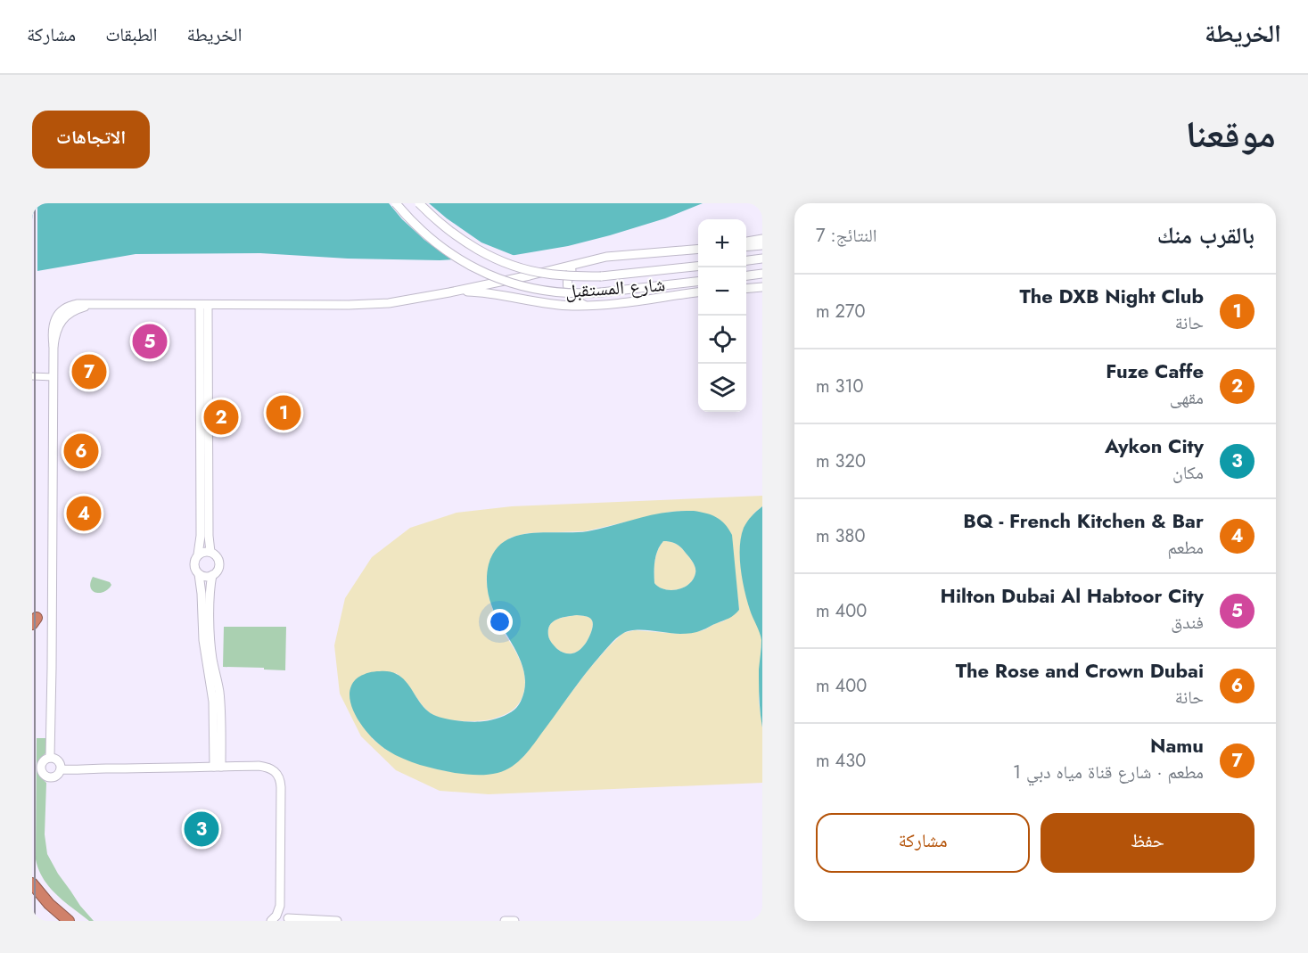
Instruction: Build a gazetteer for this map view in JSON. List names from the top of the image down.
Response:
{
  "streets": {
    "street": ["شارع المستقبل"]
  },
  "page": {
    "header": "الخريطة",
    "nav": ["الخريطة", "الطبقات", "مشاركة"],
    "title": "موقعنا",
    "buttons": [
      "الاتجاهات",
      ["حفظ", "مشاركة"]
    ],
    "heading": ["بالقرب منك", "النتائج: 7"],
    "map_buttons": ["+", "−"],
    "list": [
      {
        "mark": "1",
        "name": "The DXB Night Club",
        "note": "حانة",
        "value": "270 m"
      },
      {
        "mark": "2",
        "name": "Fuze Caffe",
        "note": "مقهى",
        "value": "310 m"
      },
      {
        "mark": "3",
        "name": "Aykon City",
        "note": "مكان",
        "value": "320 m"
      },
      {
        "mark": "4",
        "name": "BQ - French Kitchen & Bar",
        "note": "مطعم",
        "value": "380 m"
      },
      {
        "mark": "5",
        "name": "Hilton Dubai Al Habtoor City",
        "note": "فندق",
        "value": "400 m"
      },
      {
        "mark": "6",
        "name": "The Rose and Crown Dubai",
        "note": "حانة",
        "value": "400 m"
      },
      {
        "mark": "7",
        "name": "Namu",
        "note": "مطعم · شارع قناة مياه دبي 1",
        "value": "430 m"
      }
    ],
    "pins": [
      "5",
      "7",
      "1",
      "2",
      "6",
      "4",
      "3"
    ]
  }
}
